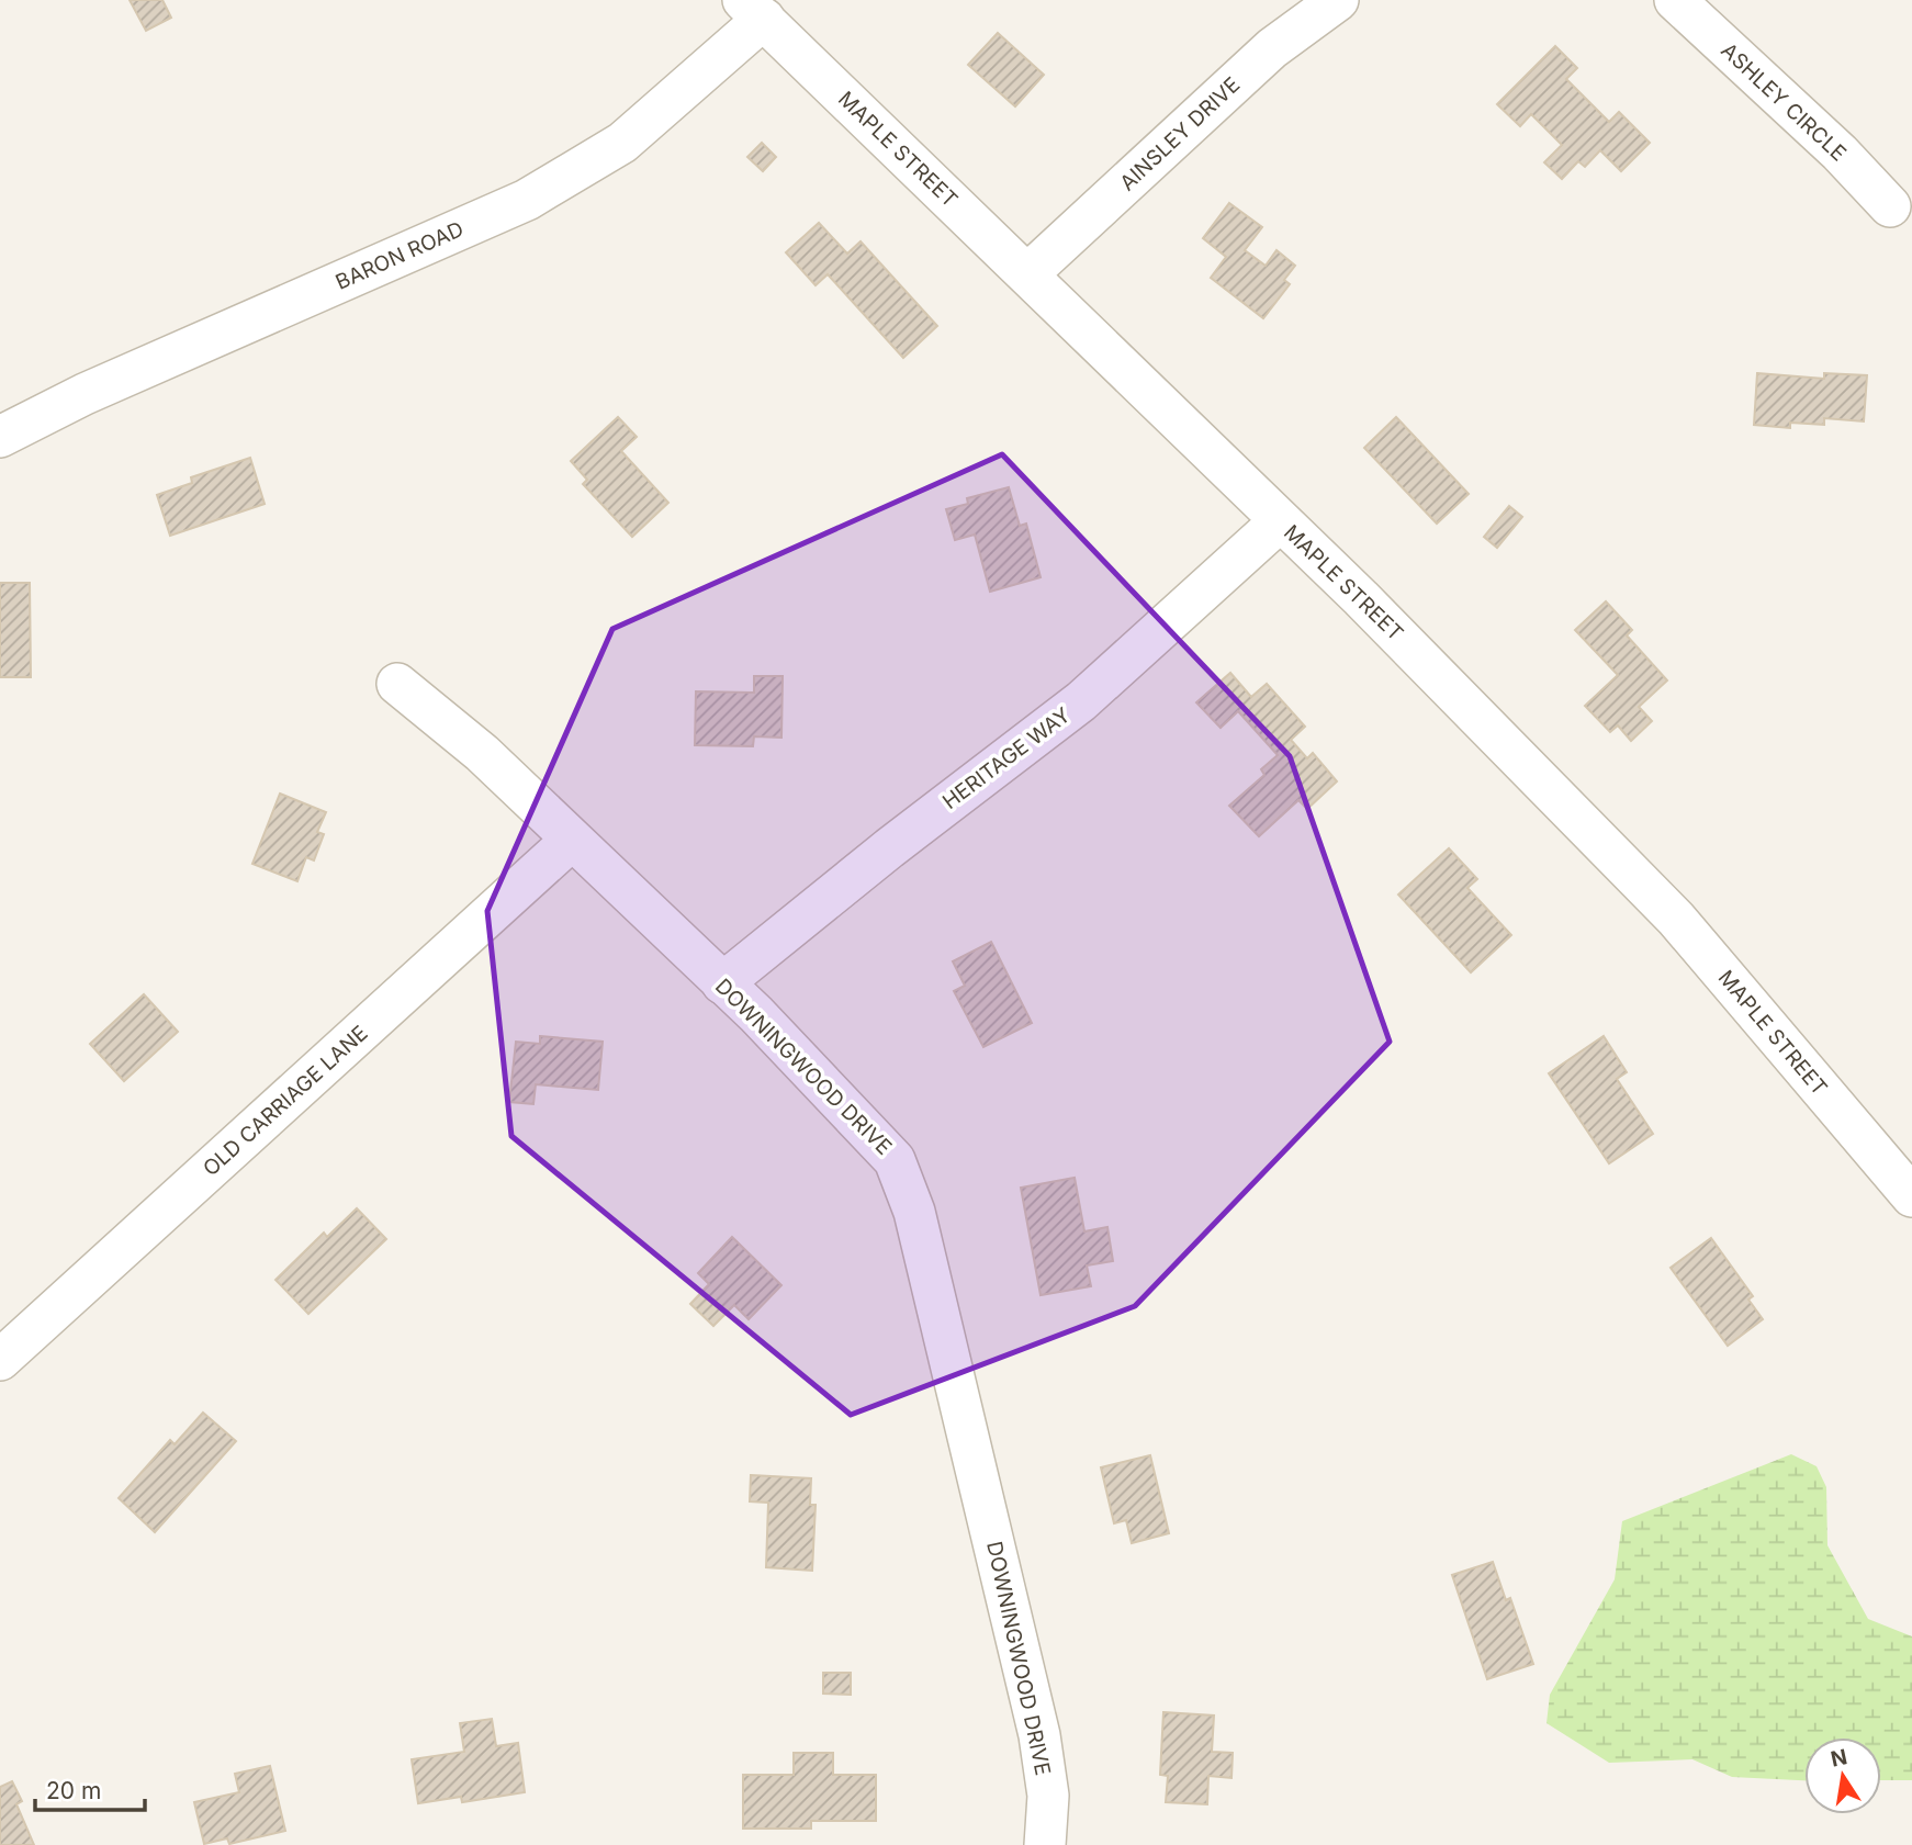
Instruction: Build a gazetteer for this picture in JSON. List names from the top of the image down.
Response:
{
  "streets": {
    "street": [
      "ASHLEY CIRCLE",
      "AINSLEY DRIVE",
      "MAPLE STREET",
      "BARON ROAD",
      "HERITAGE WAY",
      "DOWNINGWOOD DRIVE",
      "OLD CARRIAGE LANE"
    ]
  },
  "crossings": [
    ["AINSLEY DRIVE", "MAPLE STREET"],
    ["MAPLE STREET", "BARON ROAD"],
    ["MAPLE STREET", "HERITAGE WAY"],
    ["HERITAGE WAY", "DOWNINGWOOD DRIVE"],
    ["DOWNINGWOOD DRIVE", "OLD CARRIAGE LANE"]
  ],
  "scale_bar": "20 m",
  "north": "top"
}
